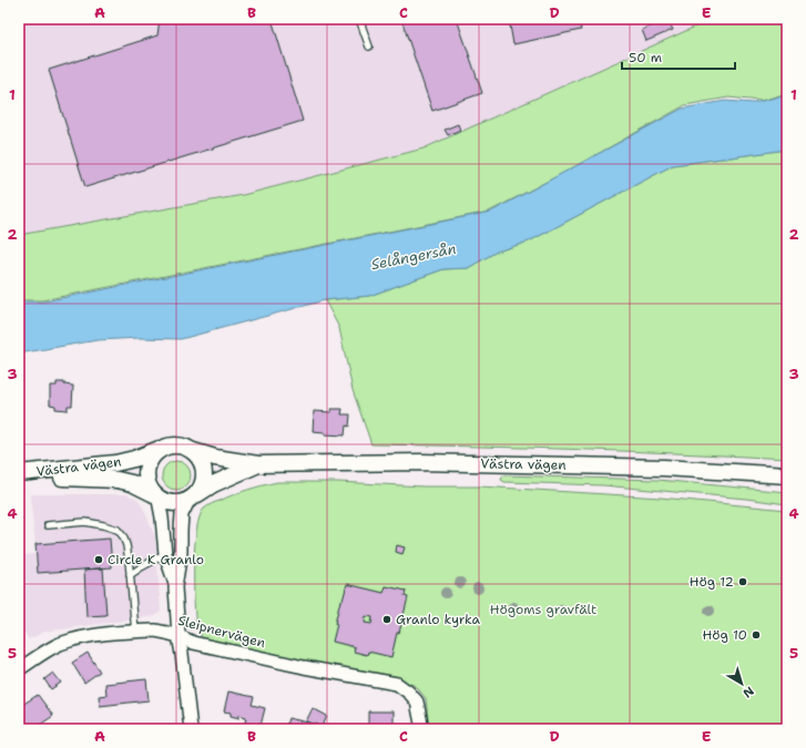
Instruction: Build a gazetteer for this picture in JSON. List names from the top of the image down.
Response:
{
  "streets": {
    "street": ["Västra vägen", "Sleipnervägen"]
  },
  "water": ["Selångersån"],
  "parks": ["Högoms gravfält"],
  "places": [
    "Circle K Granlo",
    "Hög 12",
    "Granlo kyrka",
    "Hög 10"
  ],
  "scale_bar": "50 m",
  "north": "bottom right",
  "grid": {
    "columns": [
      "A",
      "B",
      "C",
      "D",
      "E"
    ],
    "rows": [
      "1",
      "2",
      "3",
      "4",
      "5"
    ]
  }
}
